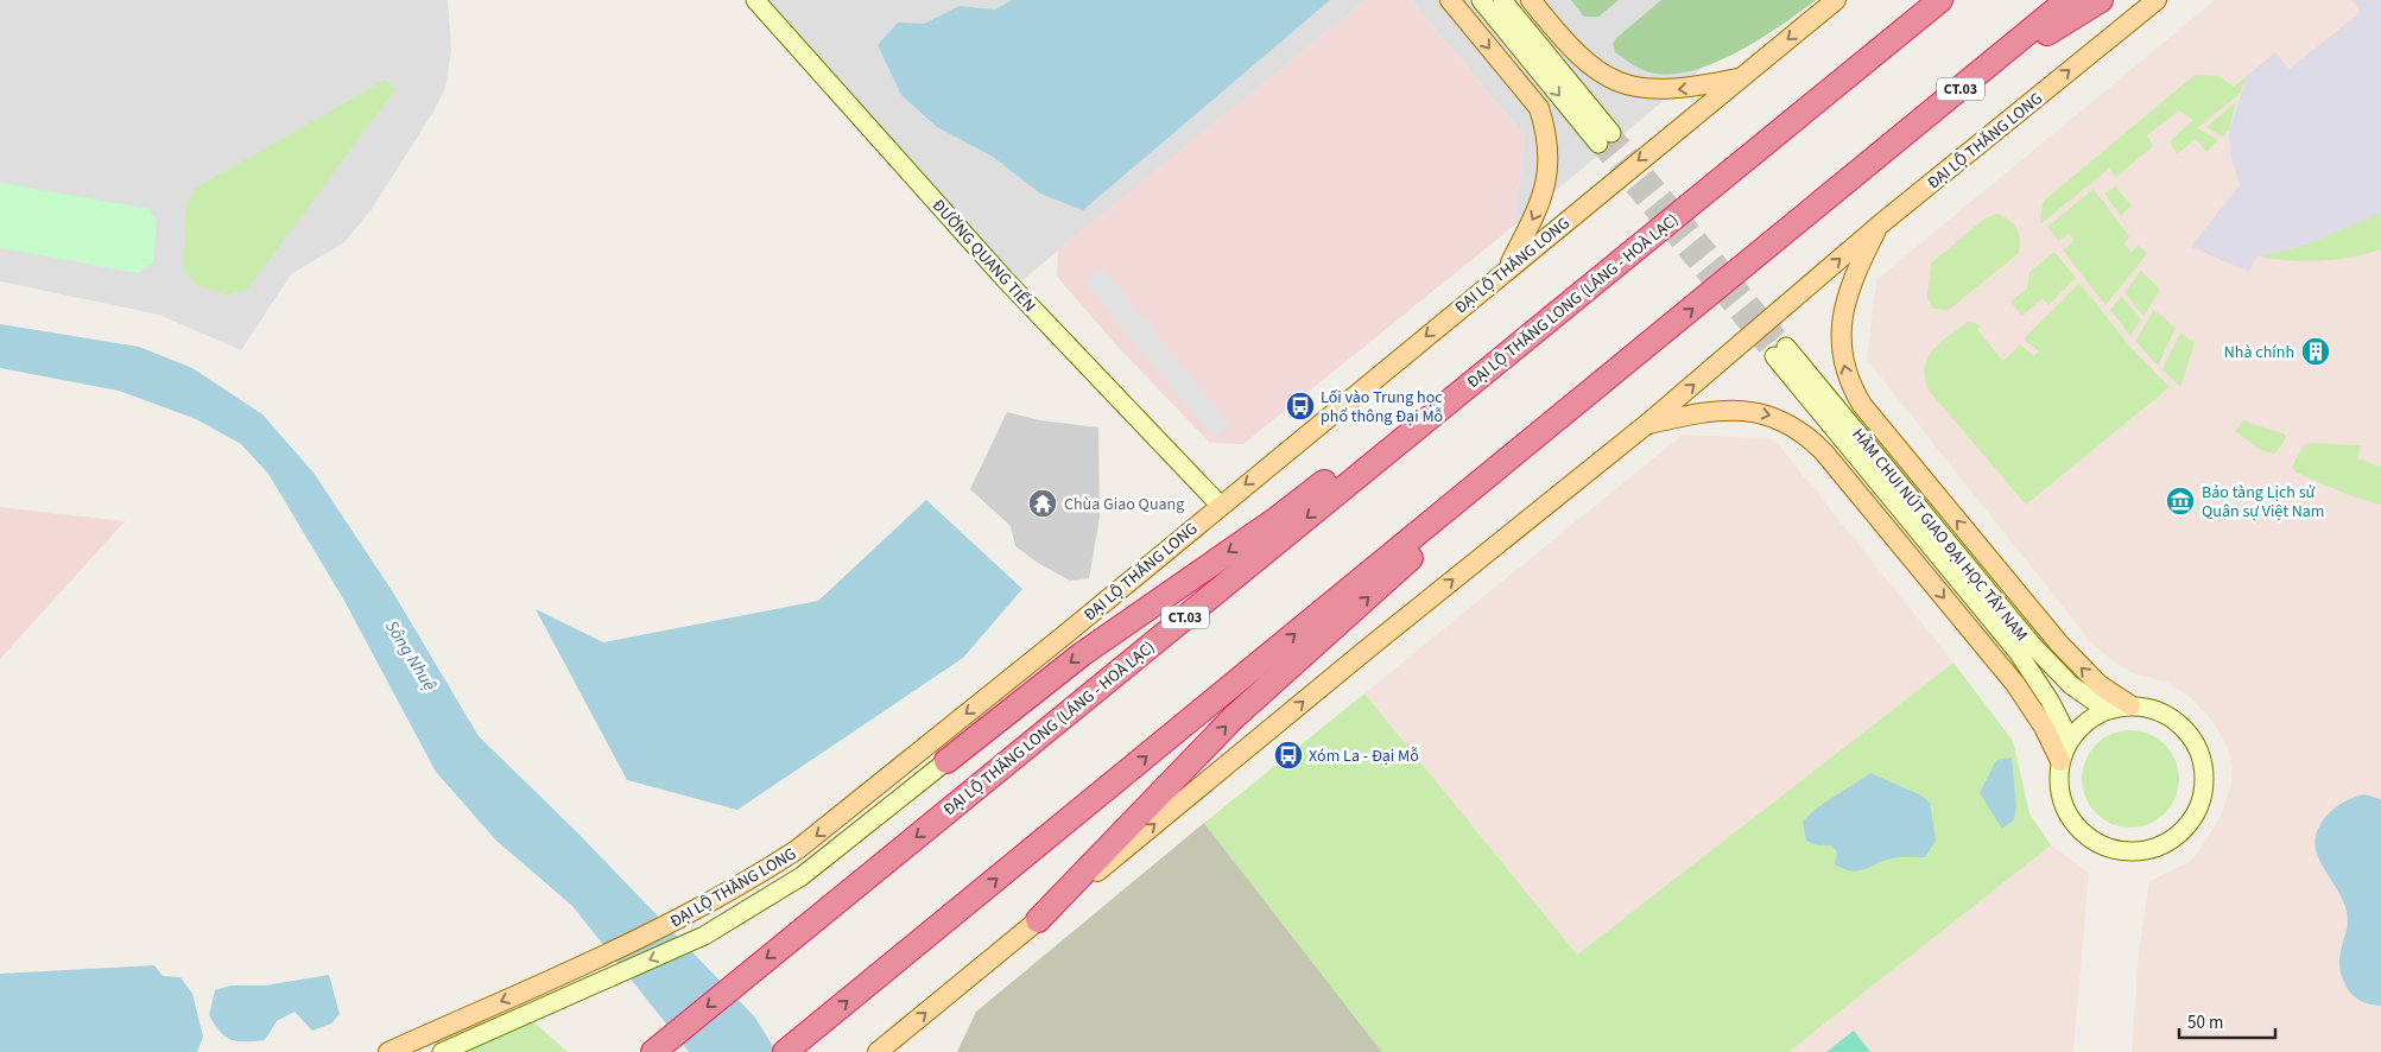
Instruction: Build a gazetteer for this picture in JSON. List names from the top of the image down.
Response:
{
  "streets": {
    "highway": ["CT.03", "ĐẠI LỘ THĂNG LONG (LÁNG - HOÀ LẠC)"],
    "main road": ["ĐẠI LỘ THĂNG LONG"],
    "street": ["ĐƯỜNG QUANG TIẾN", "HẦM CHUI NÚT GIAO ĐẠI HỌC TÂY NAM"]
  },
  "crossings": [
    ["ĐẠI LỘ THĂNG LONG", "ĐƯỜNG QUANG TIẾN"]
  ],
  "water": ["Sông Nhuệ"],
  "places": {
    "building": ["Nhà chính"],
    "bus stop": ["Lối vào Trung học phổ thông Đại Mỗ", "Xóm La - Đại Mỗ"],
    "museum": ["Bảo tàng Lịch sử Quân sự Việt Nam"],
    "temple": ["Chùa Giao Quang"]
  },
  "scale_bar": "50 m"
}
